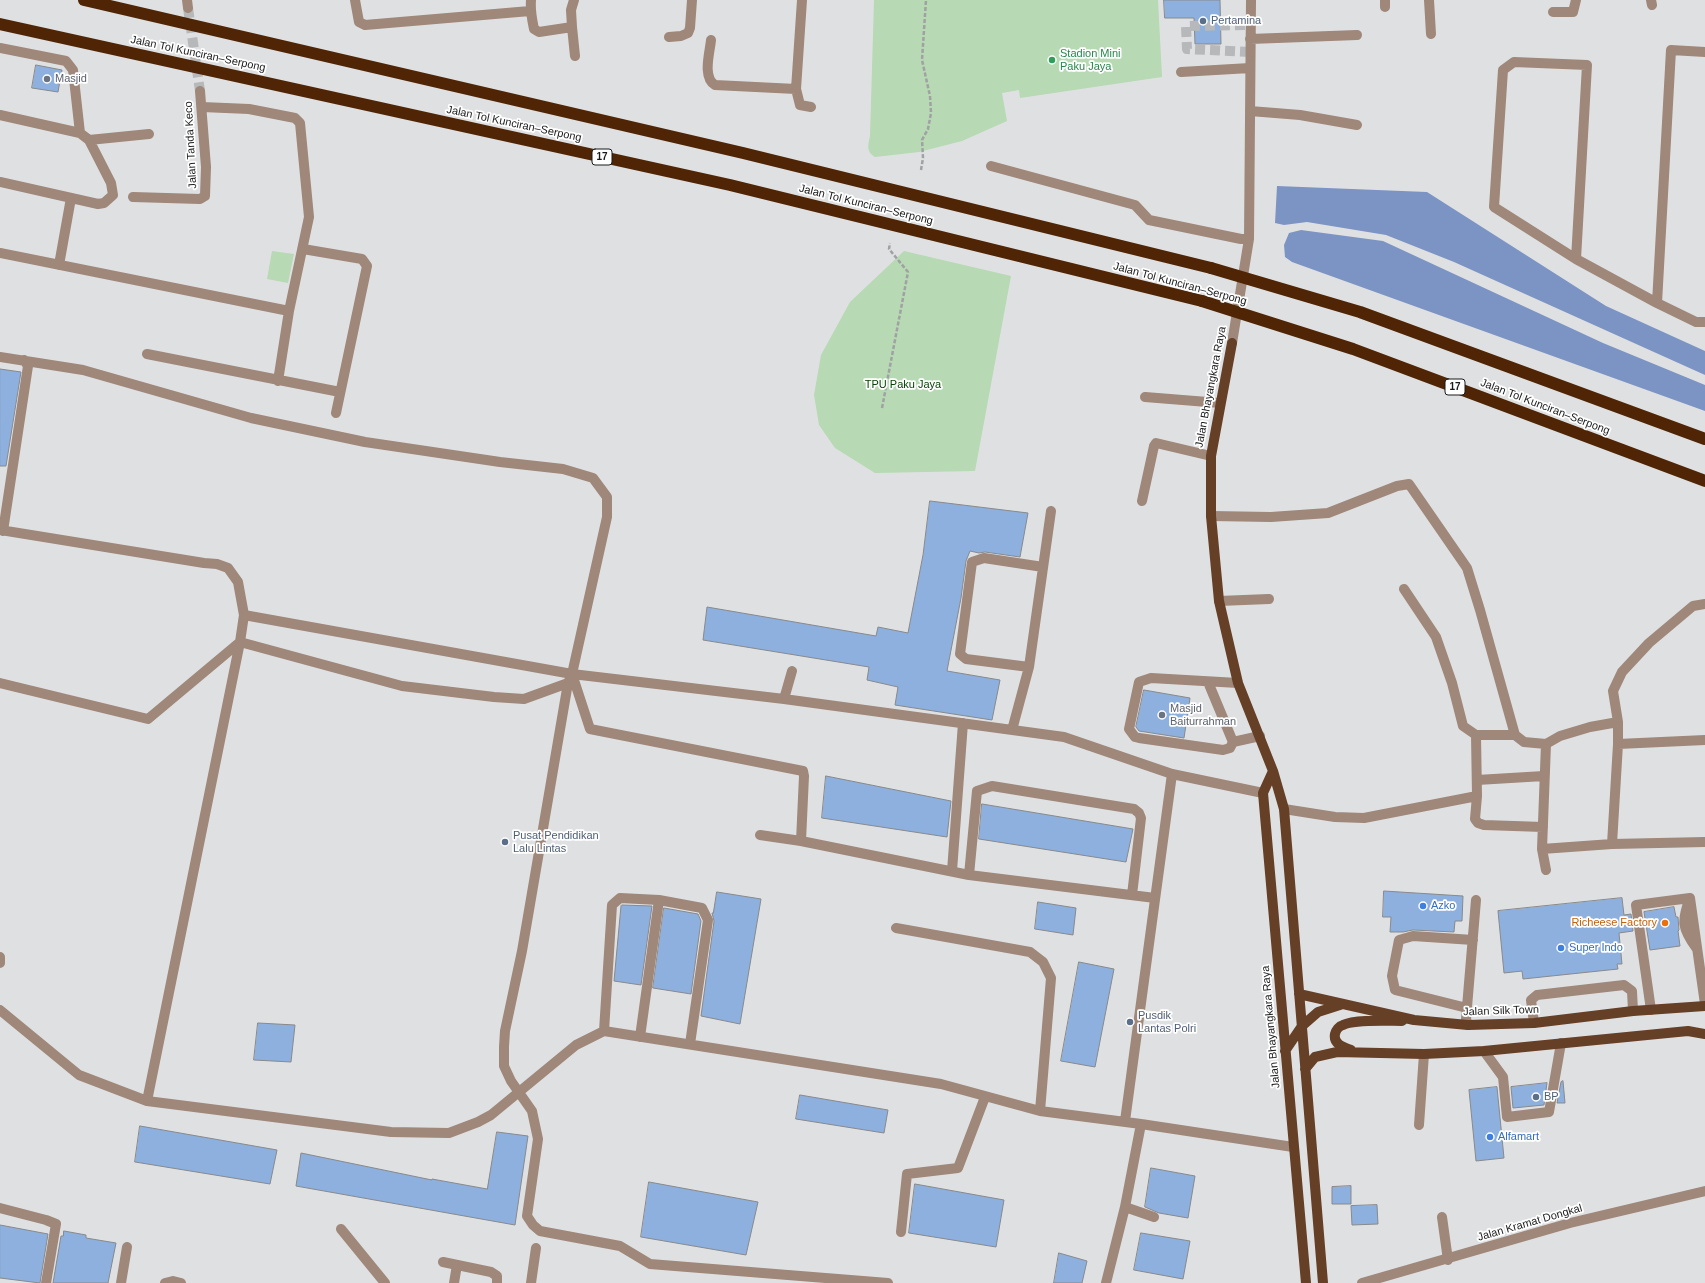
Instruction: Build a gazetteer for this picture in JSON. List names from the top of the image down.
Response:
{
  "streets": {
    "highway": ["Jalan Tol Kunciran–Serpong", "17"],
    "main road": ["Jalan Bhayangkara Raya", "Jalan Silk Town"],
    "street": ["Jalan Tanda Keco", "Jalan Kramat Dongkal"]
  },
  "crossings": [
    ["Jalan Bhayangkara Raya", "Jalan Silk Town"]
  ],
  "parks": ["TPU Paku Jaya"],
  "places": [
    "Pertamina",
    "Stadion Mini Paku Jaya",
    "Masjid",
    "Masjid Baiturrahman",
    "Pusat Pendidikan Lalu Lintas",
    "Azko",
    "Richeese Factory",
    "Super Indo",
    "Pusdik Lantas Polri",
    "BP",
    "Alfamart"
  ]
}
